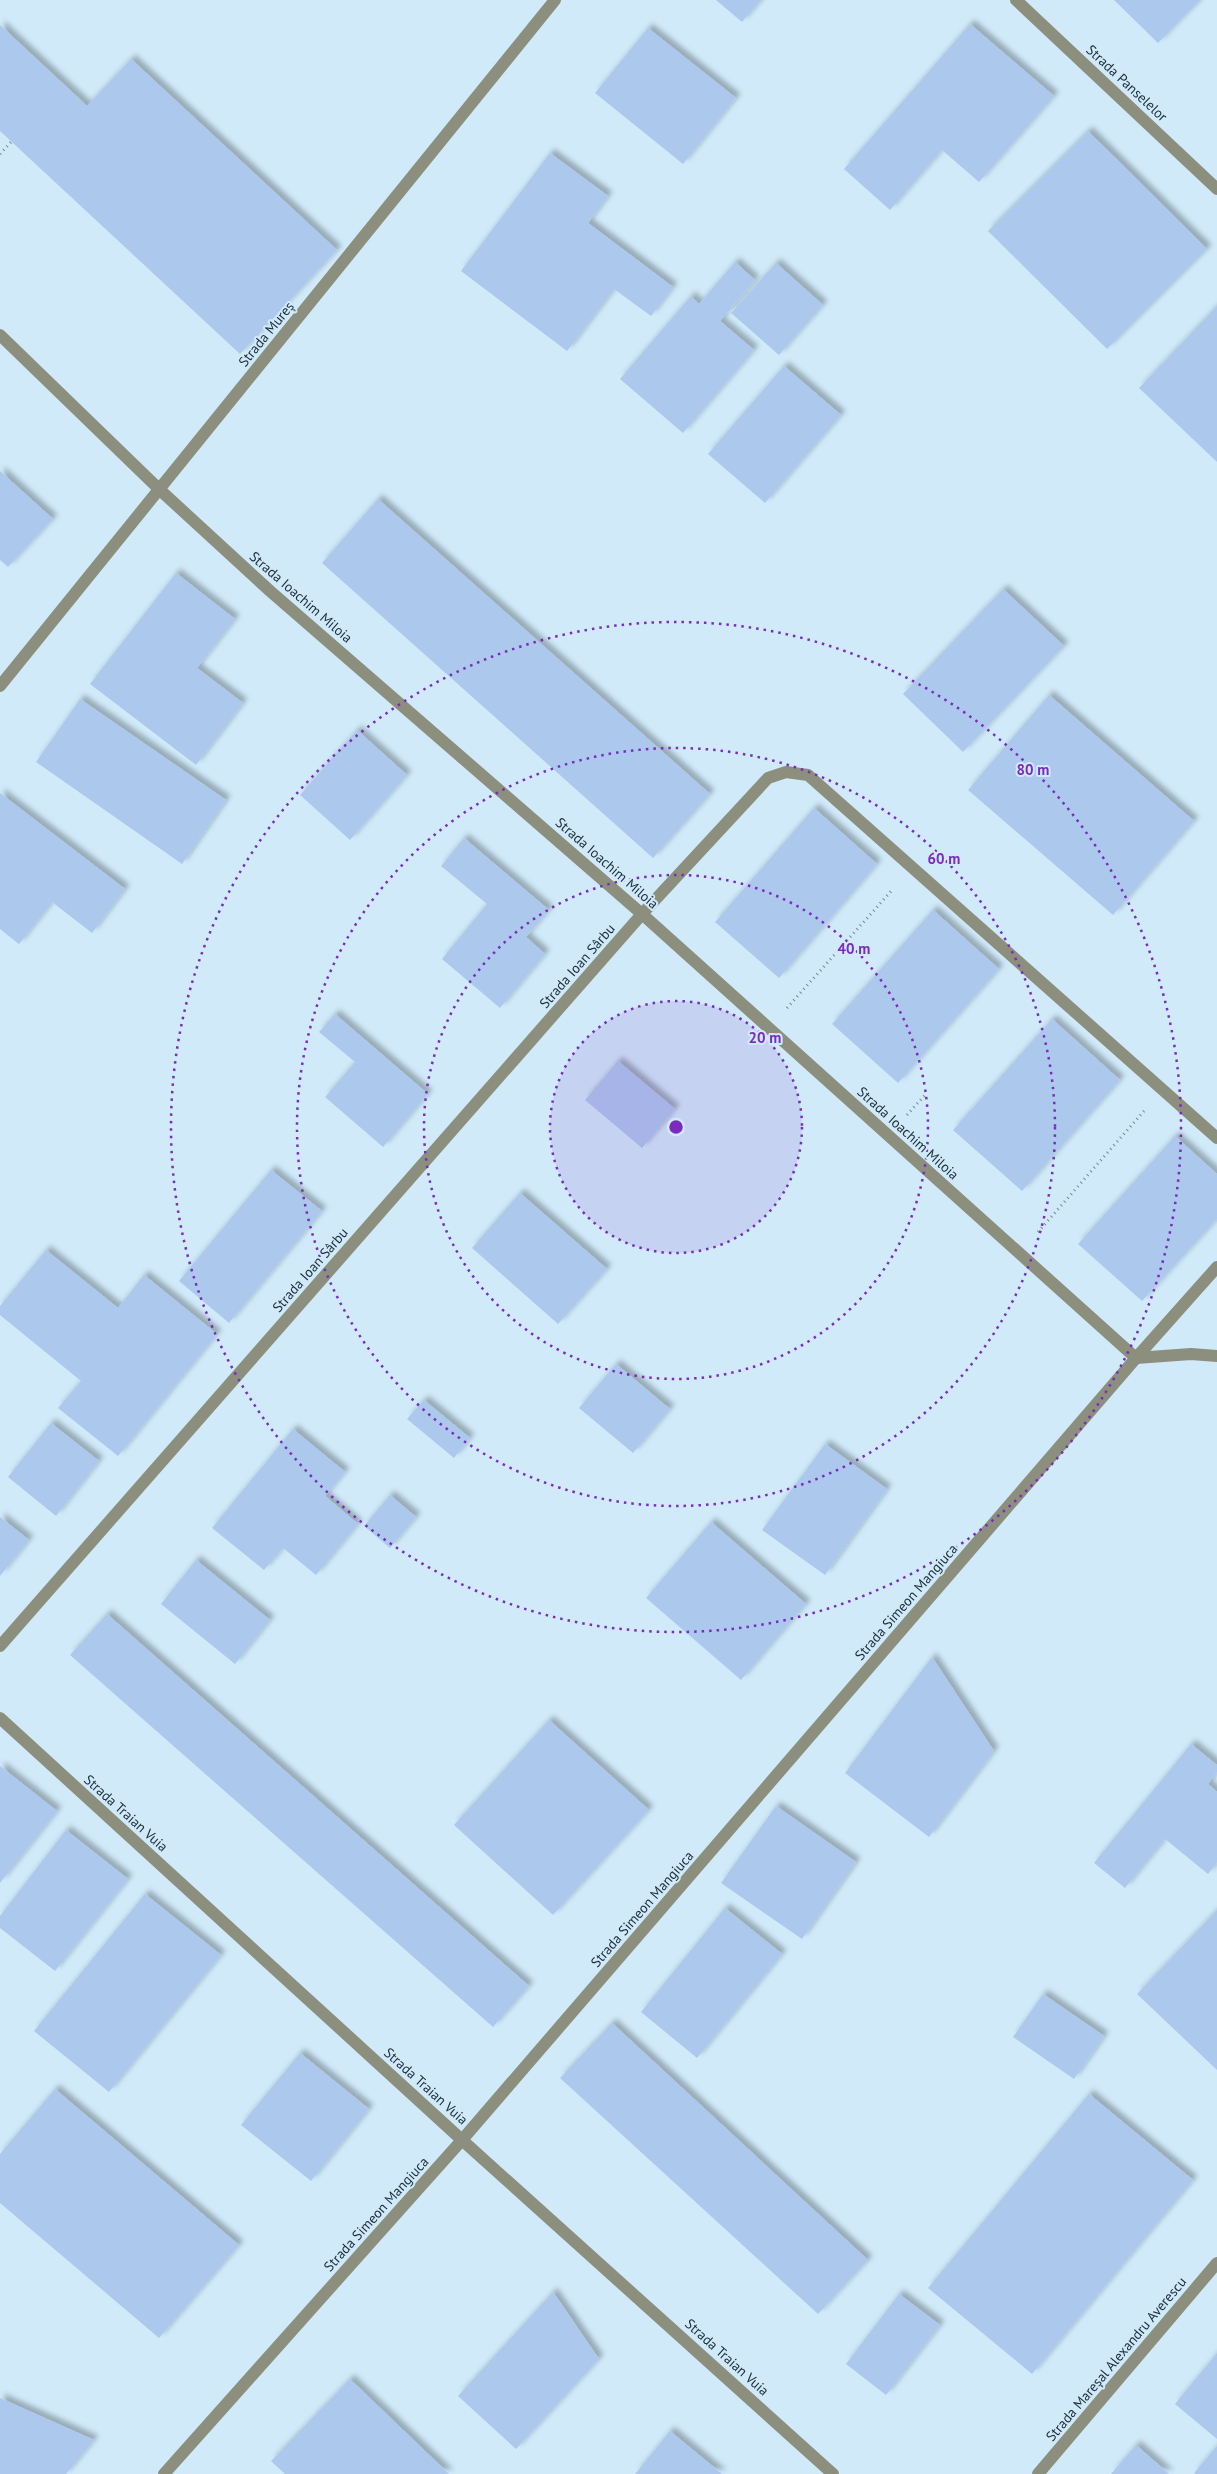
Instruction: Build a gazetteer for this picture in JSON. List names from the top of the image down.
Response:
{
  "streets": {
    "street": [
      "Strada Panselelor",
      "Strada Mureș",
      "Strada Ioachim Miloia",
      "Strada Ioan Sârbu",
      "Strada Simeon Mangiuca",
      "Strada Traian Vuia",
      "Strada Mareșal Alexandru Averescu"
    ]
  },
  "crossings": [
    ["Strada Mureș", "Strada Ioachim Miloia"],
    ["Strada Ioachim Miloia", "Strada Ioan Sârbu"],
    ["Strada Ioachim Miloia", "Strada Simeon Mangiuca"],
    ["Strada Simeon Mangiuca", "Strada Traian Vuia"]
  ],
  "rings": [
    "80 m",
    "60 m",
    "40 m",
    "20 m"
  ]
}
